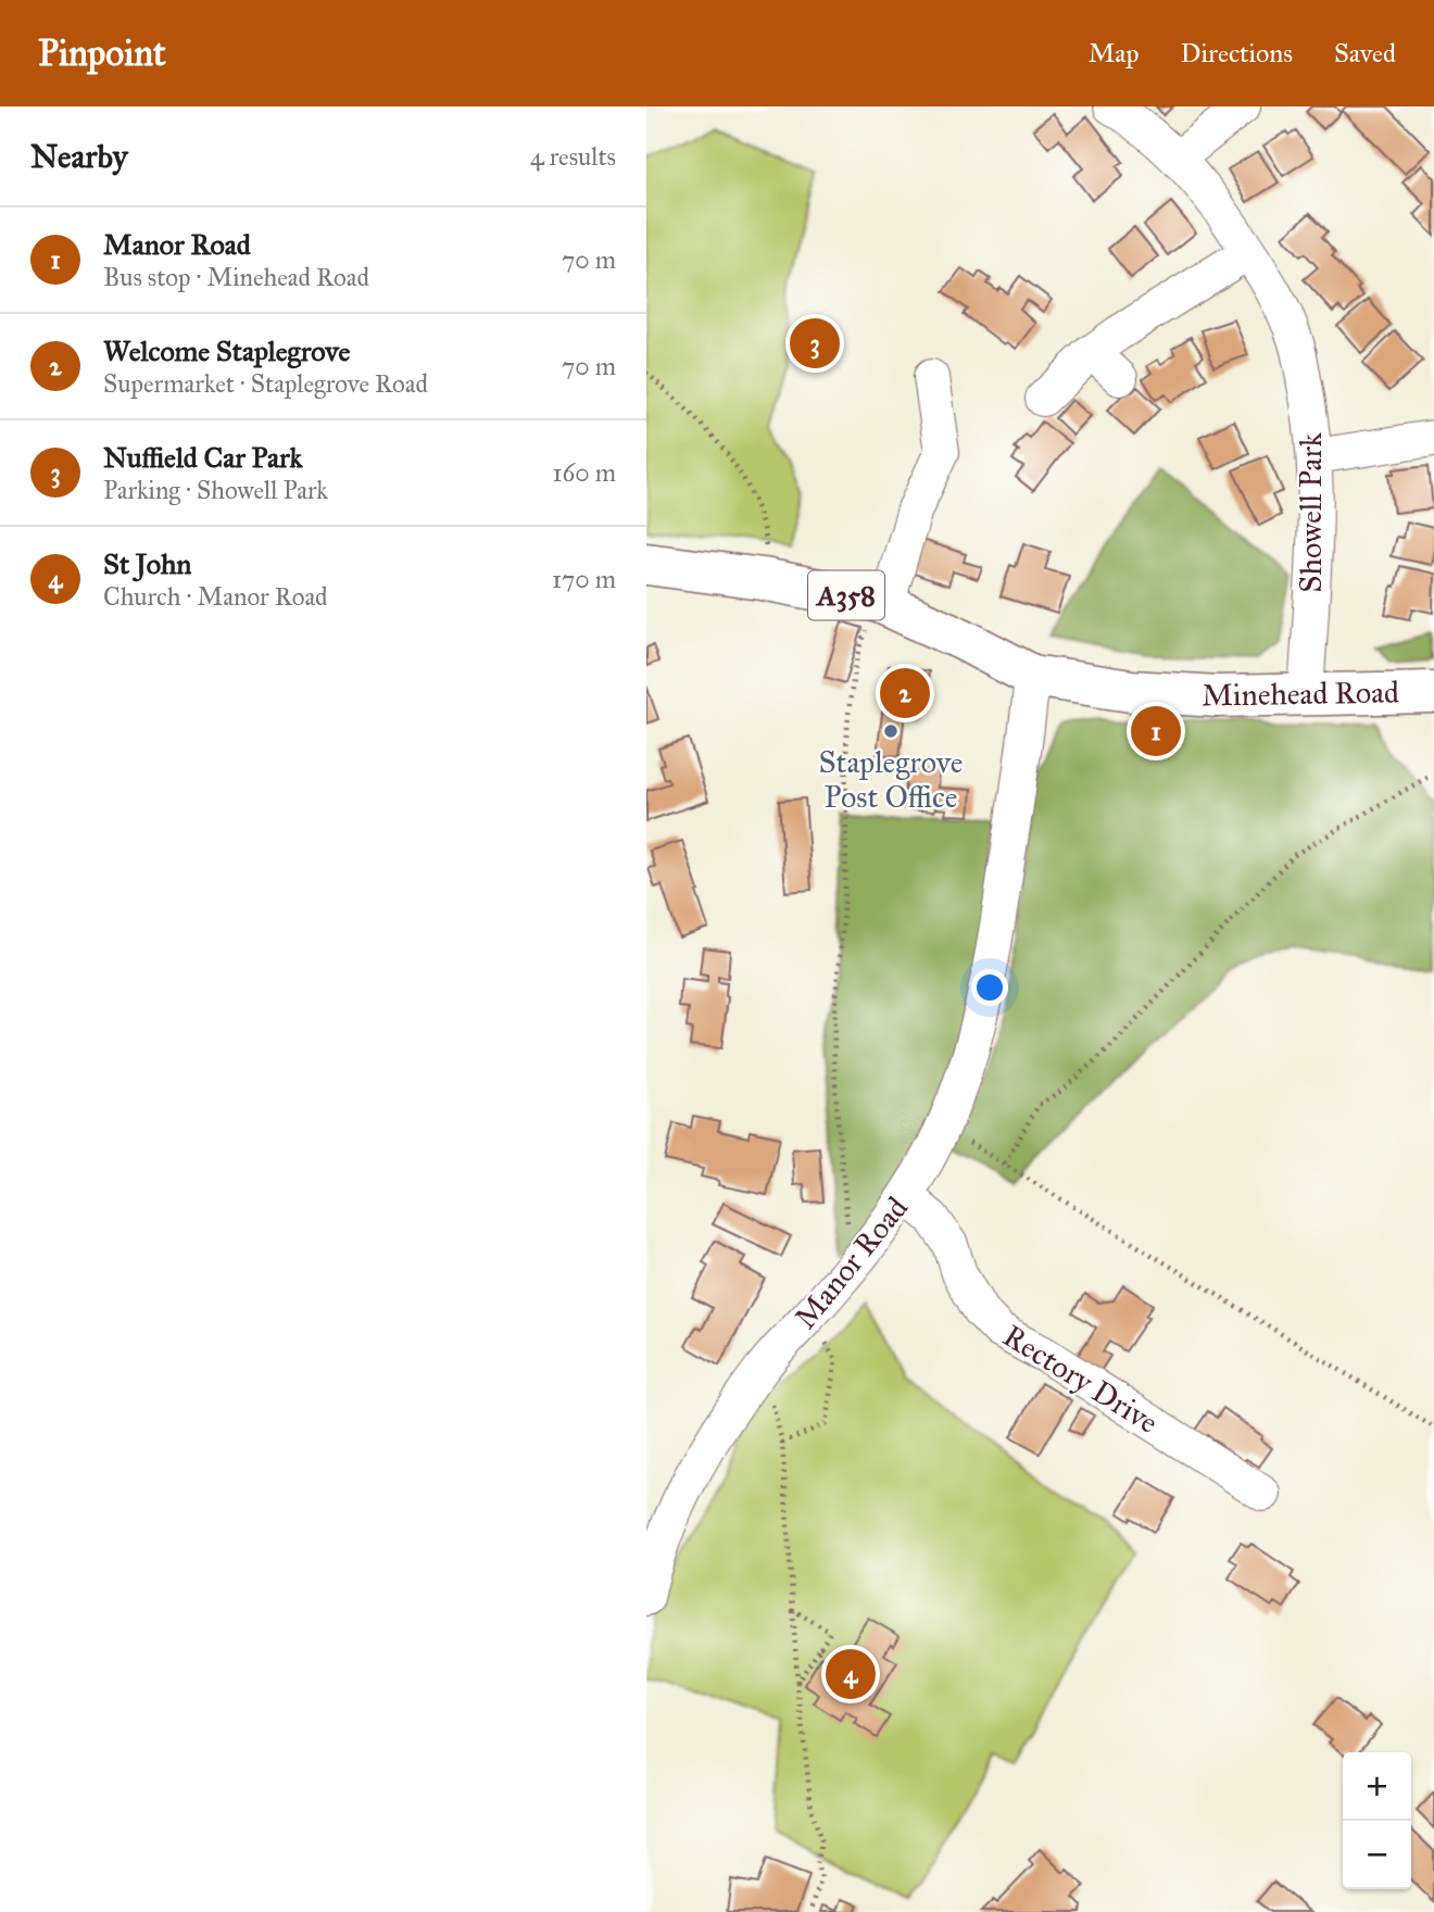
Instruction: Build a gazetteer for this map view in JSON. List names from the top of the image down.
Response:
{
  "streets": {
    "main road": ["A358", "Minehead Road"],
    "street": ["Showell Park", "Manor Road", "Rectory Drive"]
  },
  "crossings": [
    ["Showell Park", "Minehead Road"],
    ["A358", "Minehead Road"],
    ["A358", "Manor Road"],
    ["Minehead Road", "Manor Road"],
    ["Manor Road", "Rectory Drive"]
  ],
  "places": ["Staplegrove Post Office"],
  "page": {
    "header": "Pinpoint",
    "nav": ["Map", "Directions", "Saved"],
    "heading": ["Nearby", "4 results"],
    "list": [
      {
        "mark": "1",
        "name": "Manor Road",
        "note": "Bus stop · Minehead Road",
        "value": "70 m"
      },
      {
        "mark": "2",
        "name": "Welcome Staplegrove",
        "note": "Supermarket · Staplegrove Road",
        "value": "70 m"
      },
      {
        "mark": "3",
        "name": "Nuffield Car Park",
        "note": "Parking · Showell Park",
        "value": "160 m"
      },
      {
        "mark": "4",
        "name": "St John",
        "note": "Church · Manor Road",
        "value": "170 m"
      }
    ],
    "pins": [
      "3",
      "2",
      "1",
      "4"
    ],
    "map_buttons": ["+", "−"]
  }
}
